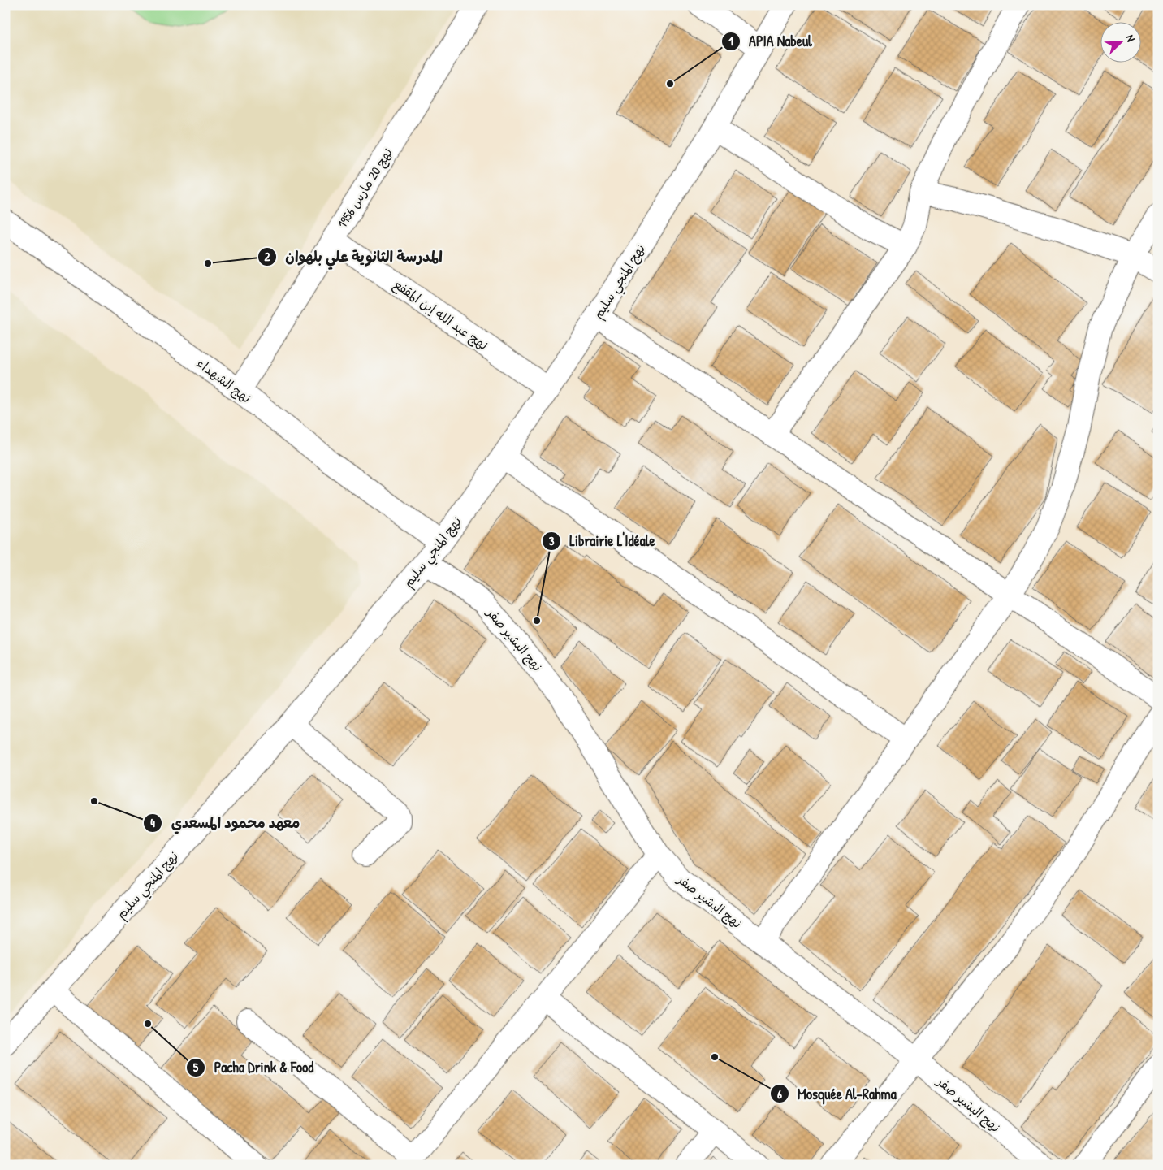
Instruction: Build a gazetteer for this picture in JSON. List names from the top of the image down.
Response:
{
  "streets": {
    "street": [
      "نهج 20 مارس 1956",
      "نهج المنجي سليم",
      "نهج عبد الله إبن المقفع",
      "نهج الشهداء",
      "نهج البشير صفر"
    ]
  },
  "crossings": [
    ["نهج 20 مارس 1956", "نهج عبد الله إبن المقفع"],
    ["نهج 20 مارس 1956", "نهج الشهداء"],
    ["نهج المنجي سليم", "نهج عبد الله إبن المقفع"],
    ["نهج المنجي سليم", "نهج الشهداء"],
    ["نهج المنجي سليم", "نهج البشير صفر"]
  ],
  "places": [
    "APIA Nabeul",
    "المدرسة الثانوية علي بلهوان",
    "Librairie L'Idéale",
    "معهد محمود المسعدي",
    "Pacha Drink & Food",
    "Mosquée Al-Rahma"
  ],
  "north": "top right"
}
